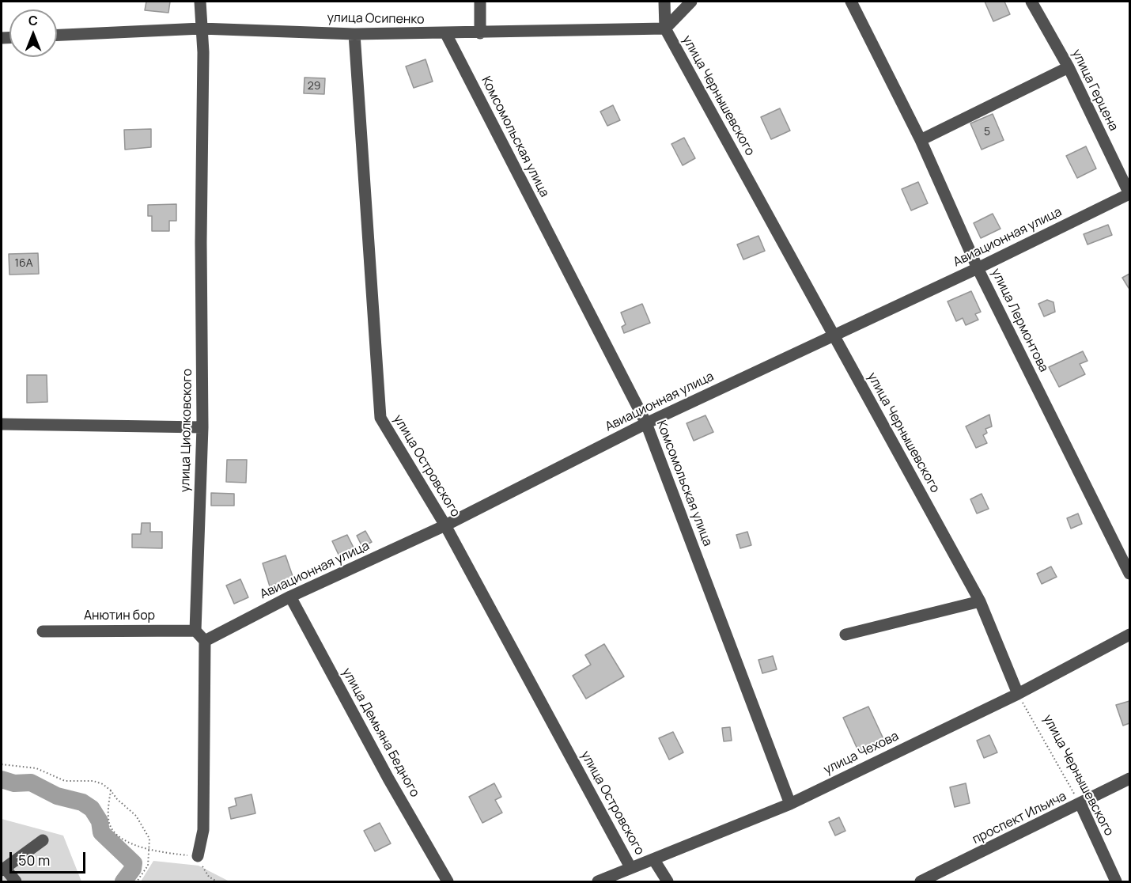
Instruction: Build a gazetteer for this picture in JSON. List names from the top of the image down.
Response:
{
  "streets": {
    "street": [
      "улица Осипенко",
      "улица Герцена",
      "улица Чернышевского",
      "Комсомольская улица",
      "Авиационная улица",
      "улица Лермонтова",
      "улица Циолковского",
      "улица Островского",
      "Анютин бор",
      "улица Демьяна Бедного",
      "улица Чехова",
      "проспект Ильича"
    ]
  },
  "crossings": [
    ["улица Осипенко", "улица Чернышевского"],
    ["улица Осипенко", "Комсомольская улица"],
    ["улица Осипенко", "улица Циолковского"],
    ["улица Осипенко", "улица Островского"],
    ["улица Герцена", "Авиационная улица"],
    ["улица Чернышевского", "Авиационная улица"],
    ["улица Чернышевского", "улица Чехова"],
    ["улица Чернышевского", "проспект Ильича"],
    ["Комсомольская улица", "Авиационная улица"],
    ["Комсомольская улица", "улица Чехова"],
    ["Авиационная улица", "улица Лермонтова"],
    ["Авиационная улица", "улица Островского"],
    ["Авиационная улица", "улица Демьяна Бедного"],
    ["улица Циолковского", "Анютин бор"],
    ["улица Островского", "улица Чехова"]
  ],
  "house_numbers": ["29", "5", "16А"],
  "scale_bar": "50 m",
  "north": "top"
}
